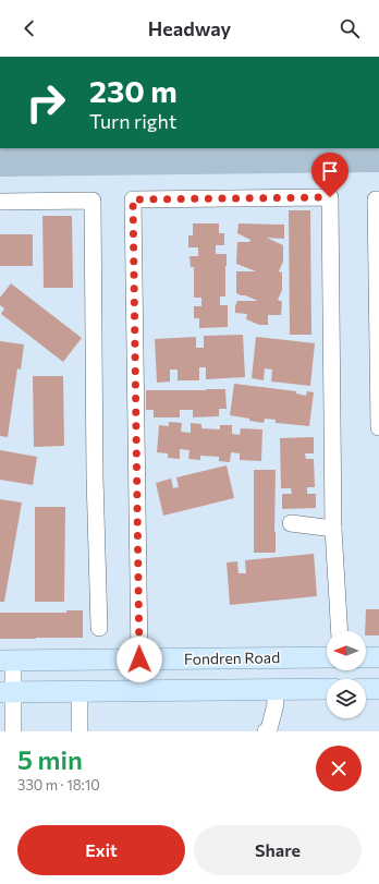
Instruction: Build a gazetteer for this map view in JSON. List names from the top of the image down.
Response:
{
  "streets": {
    "main road": ["Fondren Road"]
  },
  "north": "left",
  "page": {
    "header": "Headway",
    "turn": ["230 m", "Turn right"],
    "heading": ["5 min", "330 m · 18:10"],
    "buttons": ["Exit", "Share"]
  }
}
